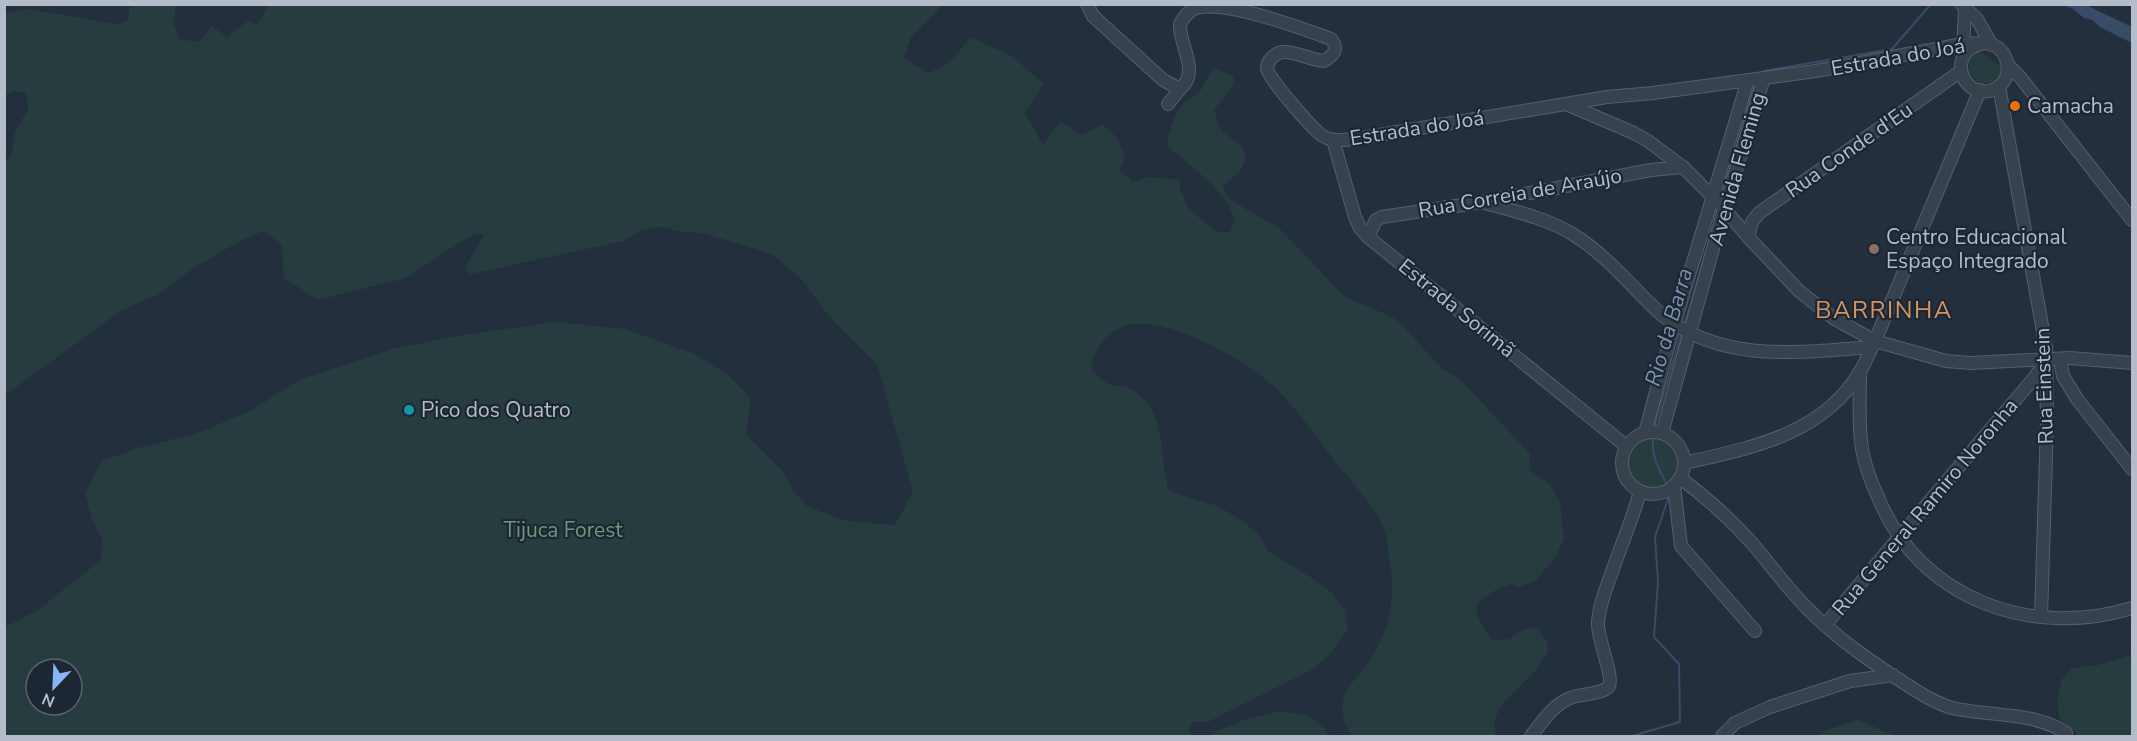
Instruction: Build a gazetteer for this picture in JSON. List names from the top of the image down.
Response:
{
  "streets": {
    "street": [
      "Estrada do Joá",
      "Rua Conde d'Eu",
      "Avenida Fleming",
      "Rua Correia de Araújo",
      "Estrada Sorimã",
      "Rua Einstein",
      "Rua General Ramiro Noronha"
    ]
  },
  "crossings": [
    ["Estrada do Joá", "Rua Conde d'Eu"],
    ["Estrada do Joá", "Avenida Fleming"],
    ["Estrada do Joá", "Estrada Sorimã"],
    ["Estrada do Joá", "Rua Einstein"],
    ["Rua Conde d'Eu", "Rua Einstein"],
    ["Avenida Fleming", "Estrada Sorimã"],
    ["Rua Correia de Araújo", "Estrada Sorimã"],
    ["Rua Einstein", "Rua General Ramiro Noronha"]
  ],
  "districts": ["BARRINHA"],
  "water": ["Rio da Barra"],
  "parks": ["Tijuca Forest"],
  "places": ["Camacha", "Centro Educacional Espaço Integrado", "Pico dos Quatro"],
  "north": "bottom left"
}
